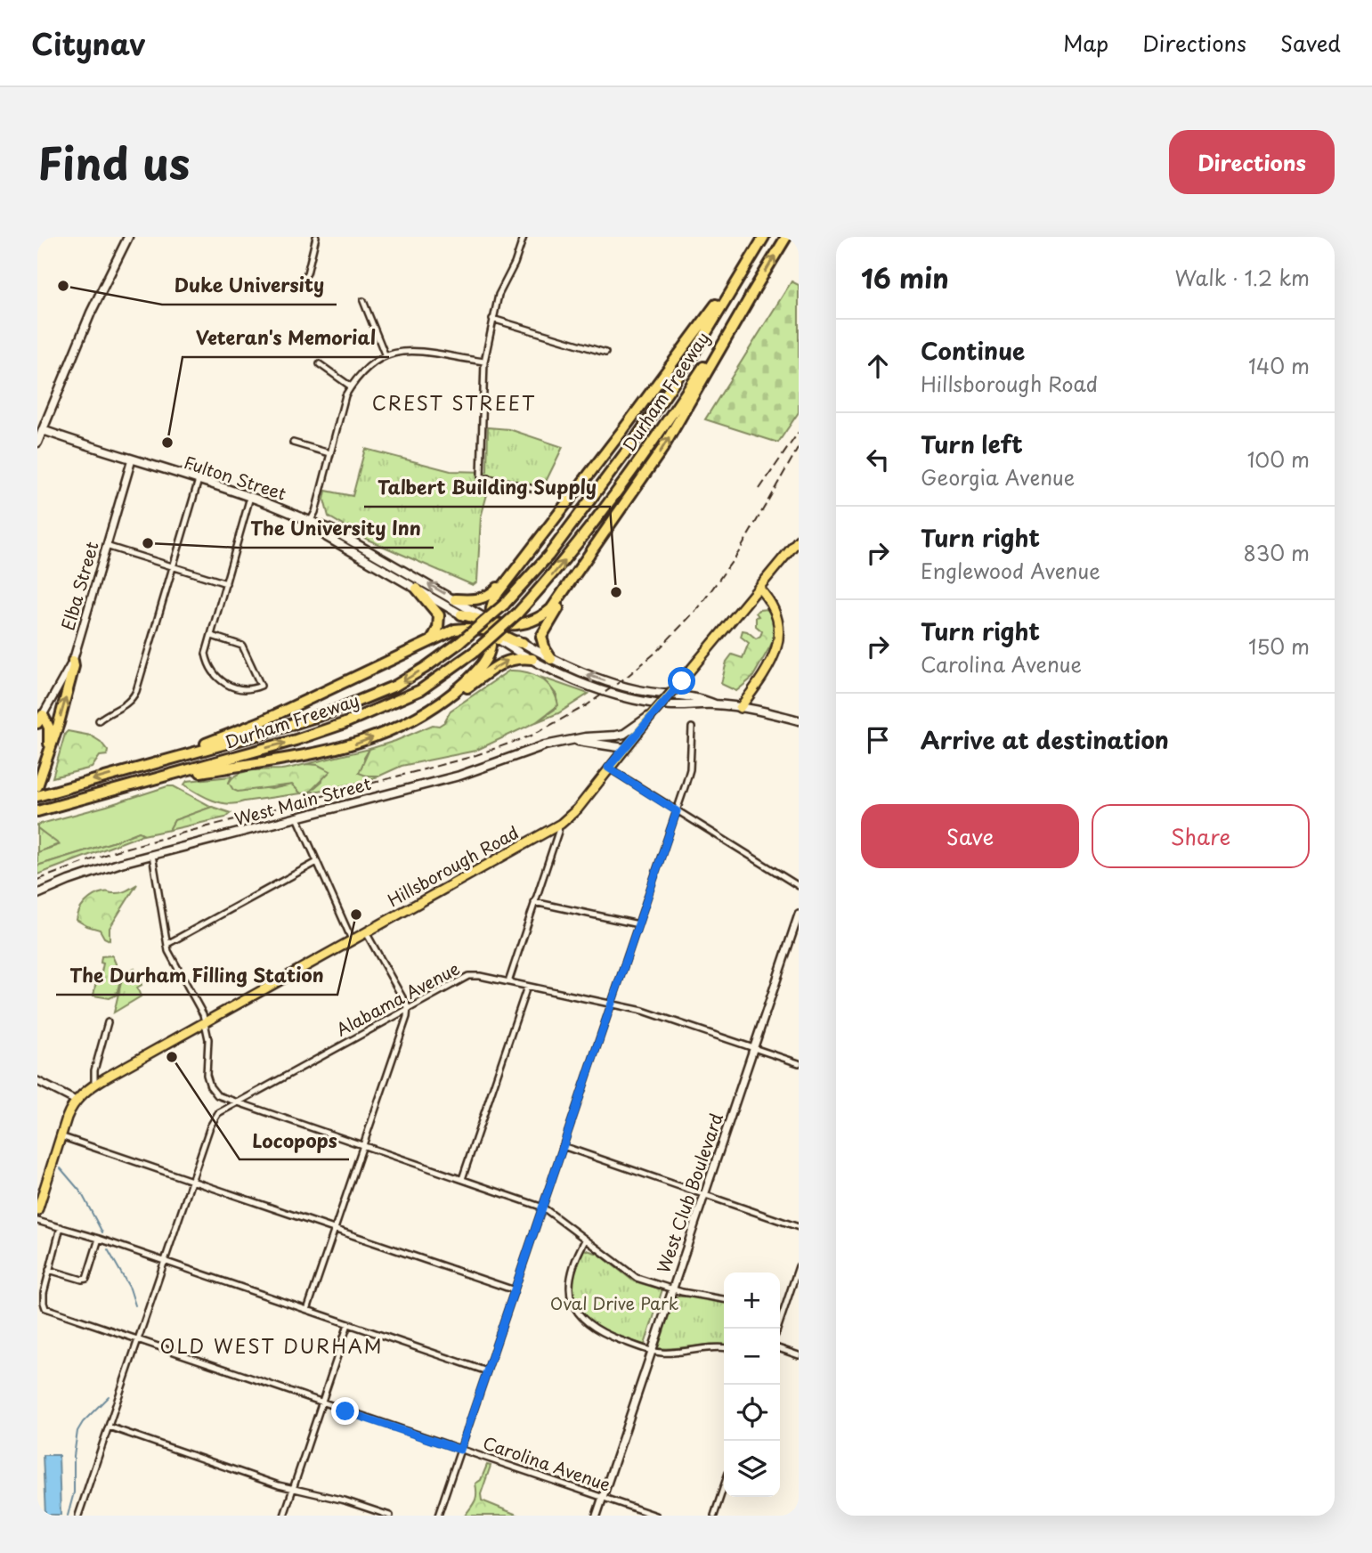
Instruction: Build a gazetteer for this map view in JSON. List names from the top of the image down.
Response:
{
  "streets": {
    "highway": ["Durham Freeway"],
    "main road": ["Fulton Street", "West Main Street", "Hillsborough Road"],
    "street": [
      "Elba Street",
      "Alabama Avenue",
      "West Club Boulevard",
      "Carolina Avenue"
    ]
  },
  "crossings": [
    ["Fulton Street", "Elba Street"],
    ["West Main Street", "Hillsborough Road"],
    ["Alabama Avenue", "West Club Boulevard"],
    ["Alabama Avenue", "Carolina Avenue"],
    ["West Club Boulevard", "Carolina Avenue"]
  ],
  "districts": ["CREST STREET", "OLD WEST DURHAM"],
  "parks": ["Oval Drive Park"],
  "places": [
    "Duke University",
    "Veteran's Memorial",
    "The University Inn",
    "Talbert Building Supply",
    "The Durham Filling Station",
    "Locopops"
  ],
  "page": {
    "header": "Citynav",
    "nav": ["Map", "Directions", "Saved"],
    "title": "Find us",
    "buttons": [
      "Directions",
      ["Save", "Share"]
    ],
    "heading": ["16 min", "Walk · 1.2 km"],
    "list": [
      ["Continue", "Hillsborough Road", "140 m"],
      ["Turn left", "Georgia Avenue", "100 m"],
      ["Turn right", "Englewood Avenue", "830 m"],
      ["Turn right", "Carolina Avenue", "150 m"],
      "Arrive at destination"
    ],
    "map_buttons": ["+", "−"]
  }
}
